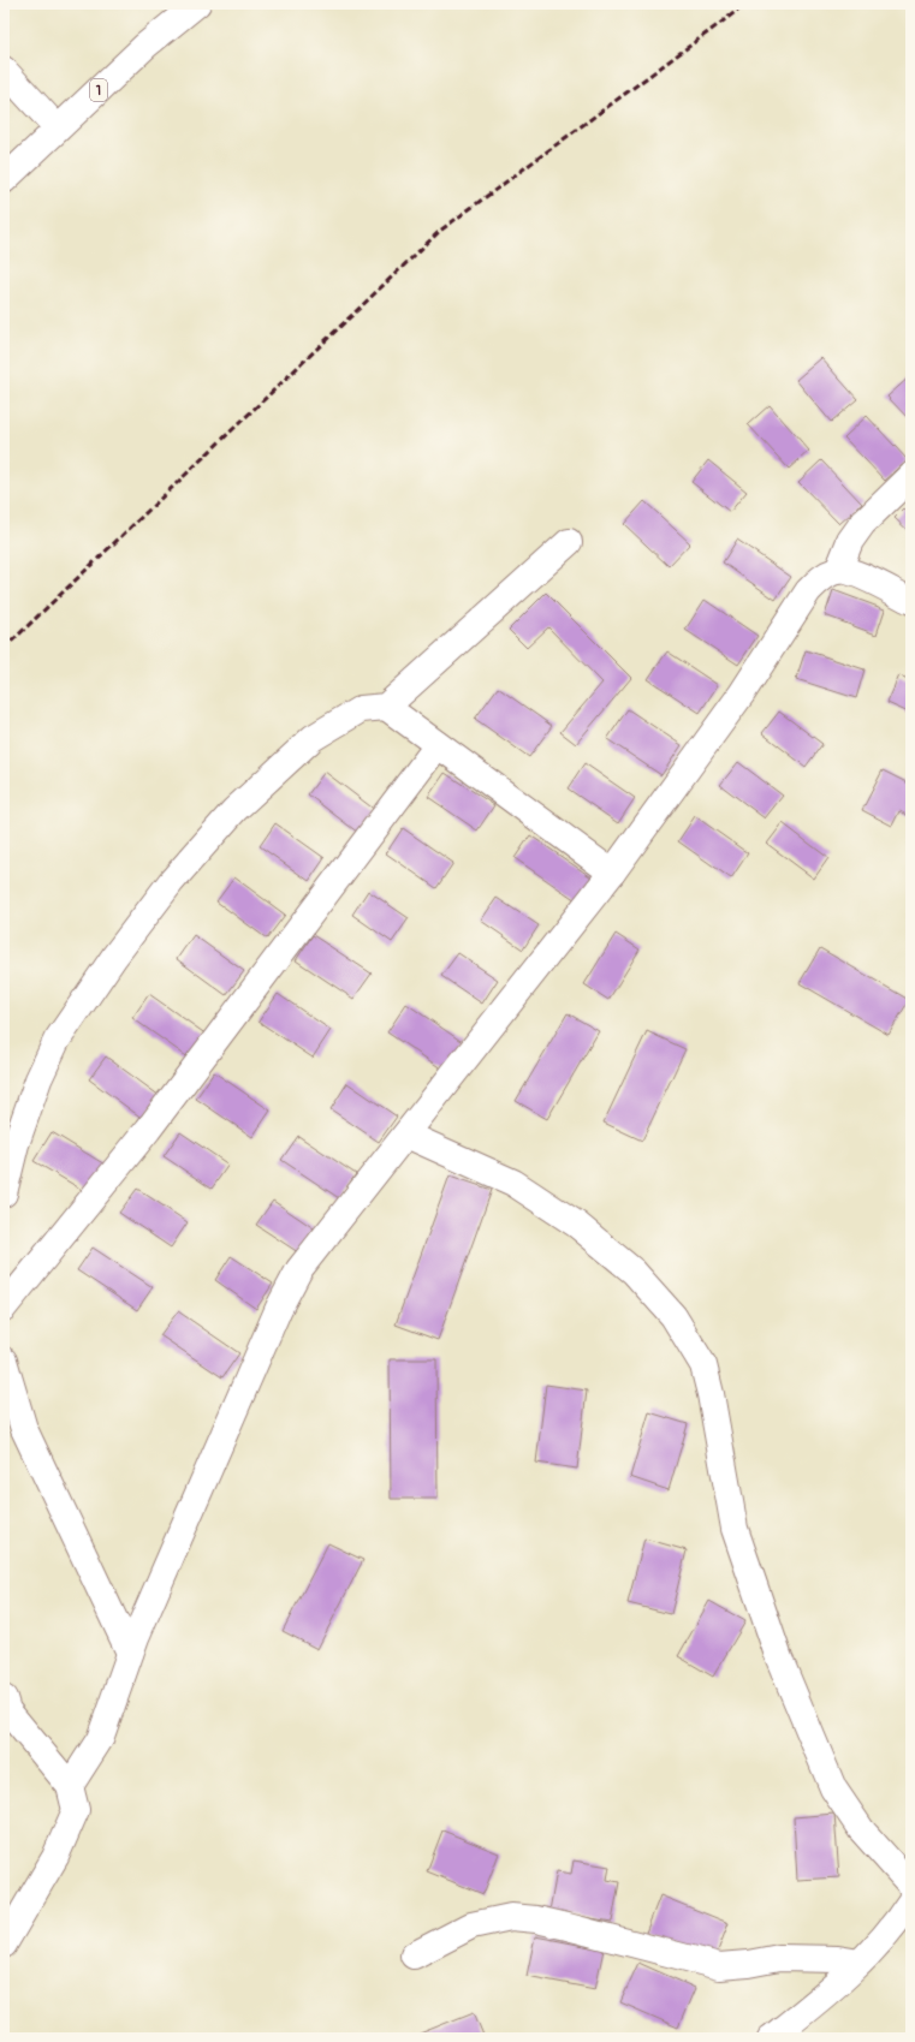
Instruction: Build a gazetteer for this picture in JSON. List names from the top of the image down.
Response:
{
  "streets": {
    "street": ["1"]
  }
}
